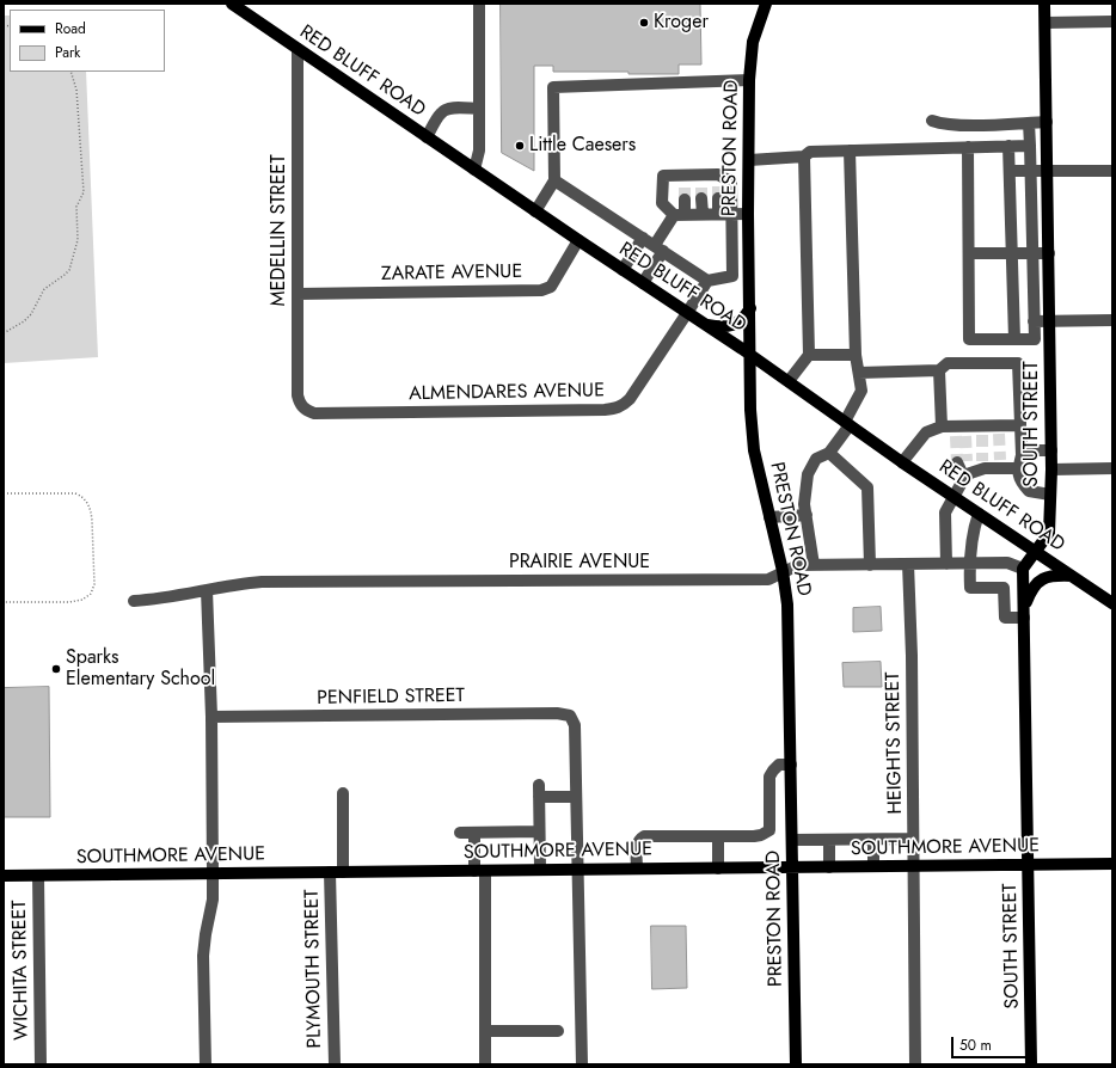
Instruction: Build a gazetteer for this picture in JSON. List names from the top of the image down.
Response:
{
  "streets": {
    "main road": [
      "RED BLUFF ROAD",
      "PRESTON ROAD",
      "SOUTH STREET",
      "SOUTHMORE AVENUE"
    ],
    "street": [
      "MEDELLIN STREET",
      "ZARATE AVENUE",
      "ALMENDARES AVENUE",
      "PRAIRIE AVENUE",
      "PENFIELD STREET",
      "HEIGHTS STREET",
      "PLYMOUTH STREET",
      "WICHITA STREET"
    ]
  },
  "crossings": [
    ["RED BLUFF ROAD", "PRESTON ROAD"],
    ["RED BLUFF ROAD", "MEDELLIN STREET"],
    ["RED BLUFF ROAD", "ZARATE AVENUE"],
    ["RED BLUFF ROAD", "ALMENDARES AVENUE"],
    ["RED BLUFF ROAD", "SOUTH STREET"],
    ["PRESTON ROAD", "PRAIRIE AVENUE"],
    ["PRESTON ROAD", "SOUTHMORE AVENUE"],
    ["MEDELLIN STREET", "ZARATE AVENUE"],
    ["MEDELLIN STREET", "ALMENDARES AVENUE"],
    ["SOUTH STREET", "PRAIRIE AVENUE"],
    ["SOUTH STREET", "SOUTHMORE AVENUE"],
    ["PRAIRIE AVENUE", "HEIGHTS STREET"],
    ["HEIGHTS STREET", "SOUTHMORE AVENUE"],
    ["SOUTHMORE AVENUE", "PLYMOUTH STREET"],
    ["SOUTHMORE AVENUE", "WICHITA STREET"]
  ],
  "places": ["Kroger", "Little Caesers", "Sparks Elementary School"],
  "legend": ["Road", "Park"],
  "scale_bar": "50 m"
}
